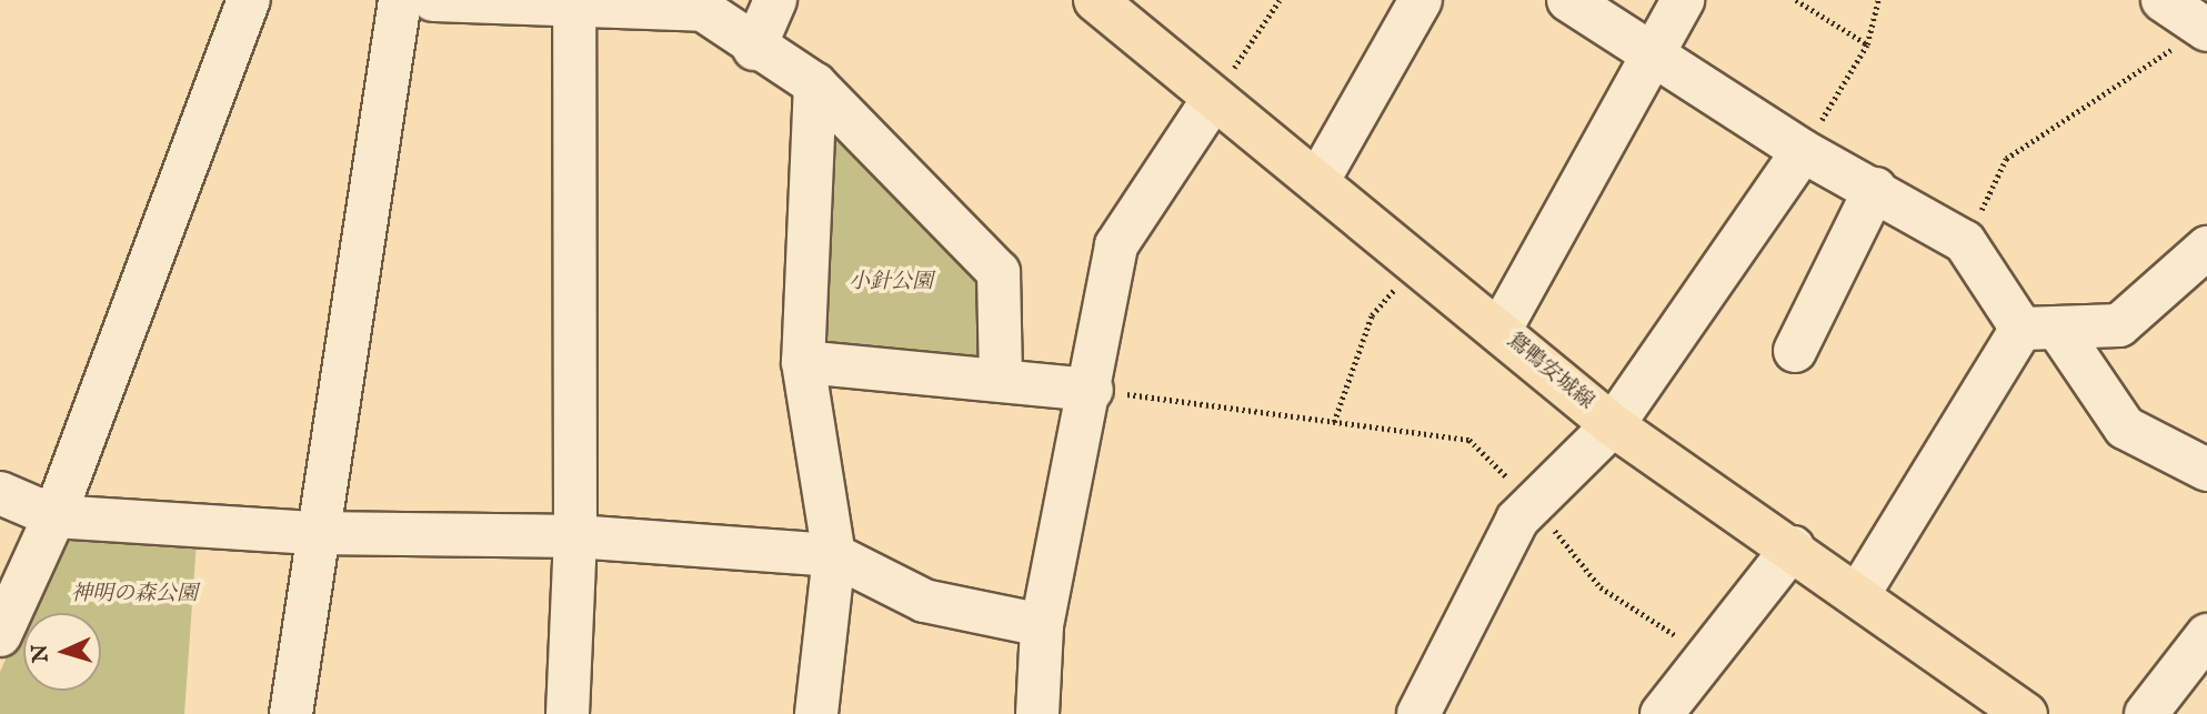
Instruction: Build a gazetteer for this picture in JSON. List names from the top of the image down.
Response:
{
  "streets": {
    "main road": ["鴛鴨安城線"]
  },
  "parks": ["小針公園", "神明の森公園"],
  "north": "left"
}
